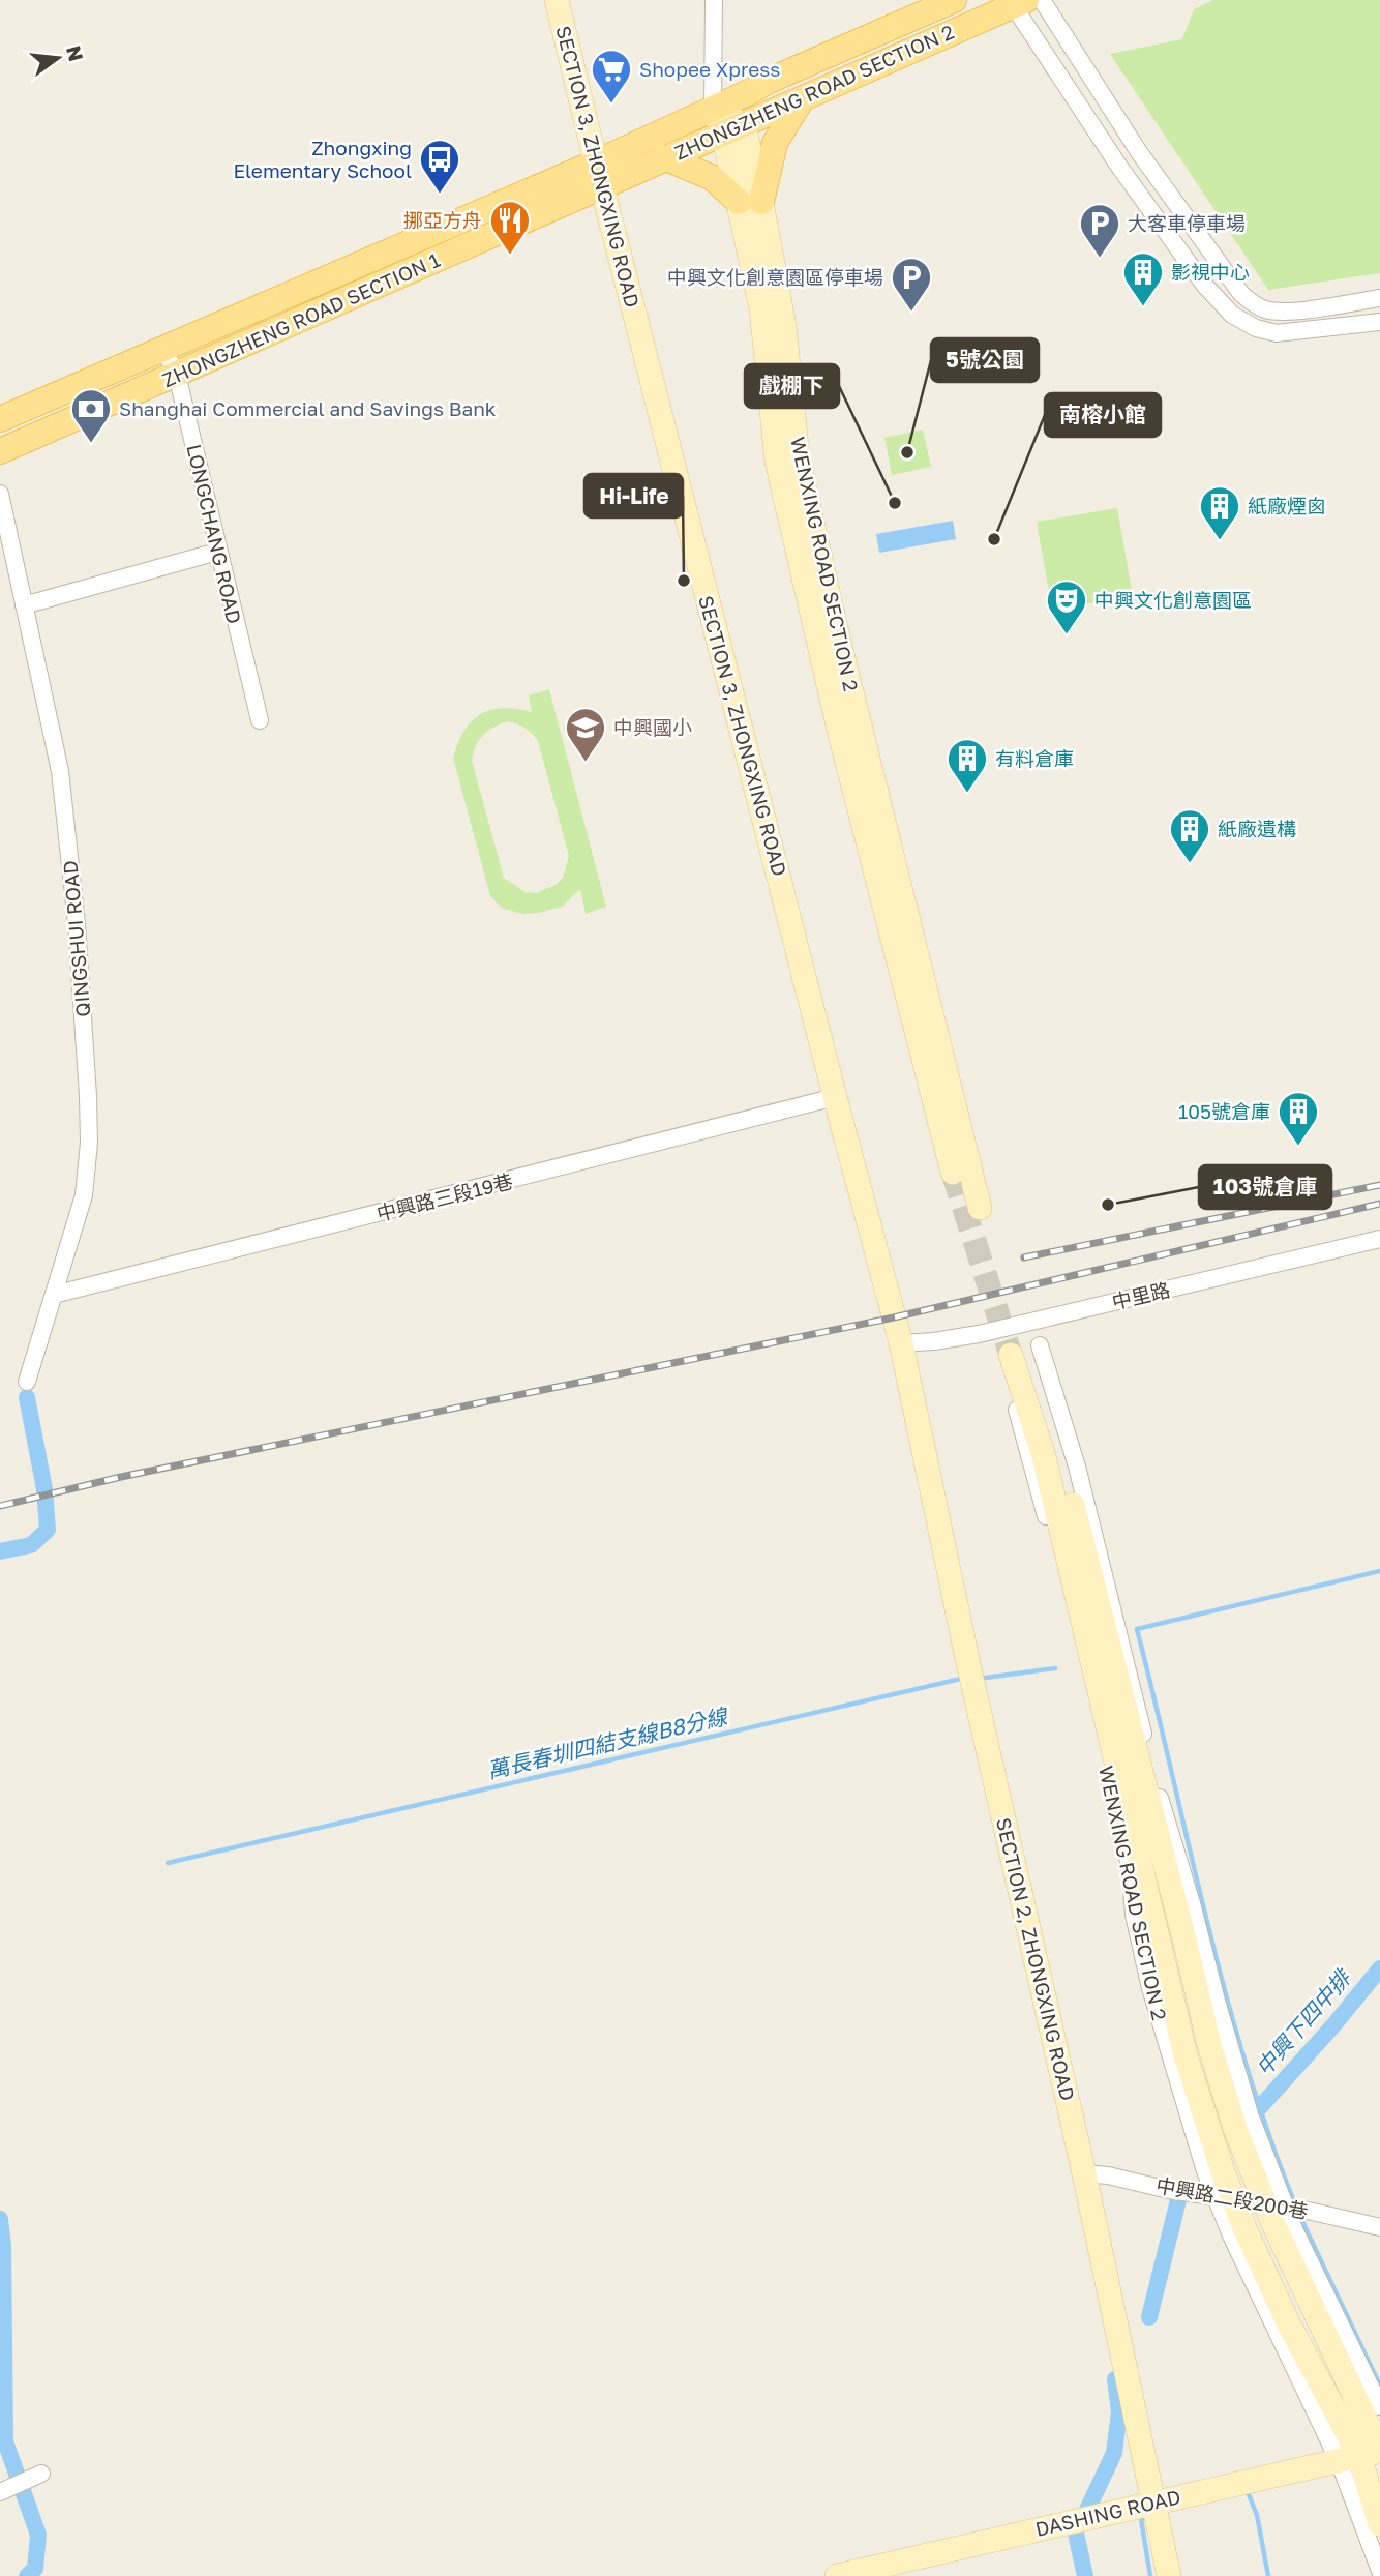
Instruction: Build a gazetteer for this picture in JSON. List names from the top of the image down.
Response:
{
  "streets": {
    "main road": ["ZHONGZHENG ROAD SECTION 2", "ZHONGZHENG ROAD SECTION 1"],
    "street": [
      "SECTION 3, ZHONGXING ROAD",
      "LONGCHANG ROAD",
      "WENXING ROAD SECTION 2",
      "QINGSHUI ROAD",
      "中興路三段19巷",
      "中里路",
      "SECTION 2, ZHONGXING ROAD",
      "中興路二段200巷",
      "DASHING ROAD"
    ]
  },
  "crossings": [
    ["ZHONGZHENG ROAD SECTION 2", "SECTION 3, ZHONGXING ROAD"],
    ["ZHONGZHENG ROAD SECTION 2", "ZHONGZHENG ROAD SECTION 1"],
    ["ZHONGZHENG ROAD SECTION 2", "WENXING ROAD SECTION 2"],
    ["SECTION 3, ZHONGXING ROAD", "ZHONGZHENG ROAD SECTION 1"],
    ["SECTION 3, ZHONGXING ROAD", "中興路三段19巷"],
    ["SECTION 3, ZHONGXING ROAD", "中里路"],
    ["SECTION 3, ZHONGXING ROAD", "SECTION 2, ZHONGXING ROAD"],
    ["ZHONGZHENG ROAD SECTION 1", "LONGCHANG ROAD"],
    ["WENXING ROAD SECTION 2", "中興路二段200巷"],
    ["WENXING ROAD SECTION 2", "DASHING ROAD"],
    ["QINGSHUI ROAD", "中興路三段19巷"],
    ["中里路", "SECTION 2, ZHONGXING ROAD"],
    ["SECTION 2, ZHONGXING ROAD", "中興路二段200巷"],
    ["SECTION 2, ZHONGXING ROAD", "DASHING ROAD"]
  ],
  "water": ["萬長春圳四結支線B8分線", "中興下四中排"],
  "places": {
    "supermarket": ["Shopee Xpress"],
    "bus stop": ["Zhongxing Elementary School"],
    "restaurant": ["挪亞方舟"],
    "parking": ["大客車停車場", "中興文化創意園區停車場"],
    "building": [
      "影視中心",
      "紙廠煙囪",
      "有料倉庫",
      "紙廠遺構",
      "105號倉庫"
    ],
    "bank": ["Shanghai Commercial and Savings Bank"],
    "other": [
      "5號公園",
      "戲棚下",
      "南榕小館",
      "Hi-Life",
      "103號倉庫"
    ],
    "theatre": ["中興文化創意園區"],
    "school or university": ["中興國小"]
  },
  "north": "right"
}
